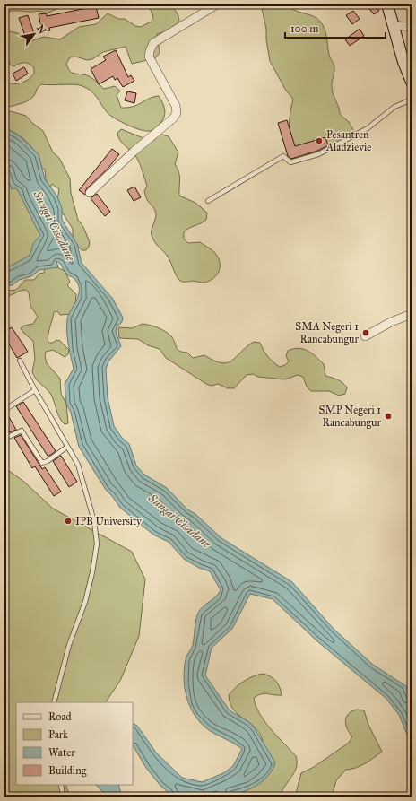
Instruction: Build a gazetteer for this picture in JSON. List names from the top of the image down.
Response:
{
  "water": ["Sungai Cisadane"],
  "places": [
    "Pesantren Aladzievie",
    "SMA Negeri 1 Rancabungur",
    "SMP Negeri 1 Rancabungur",
    "IPB University"
  ],
  "legend": [
    "Road",
    "Park",
    "Water",
    "Building"
  ],
  "scale_bar": "100 m",
  "north": "top right"
}
